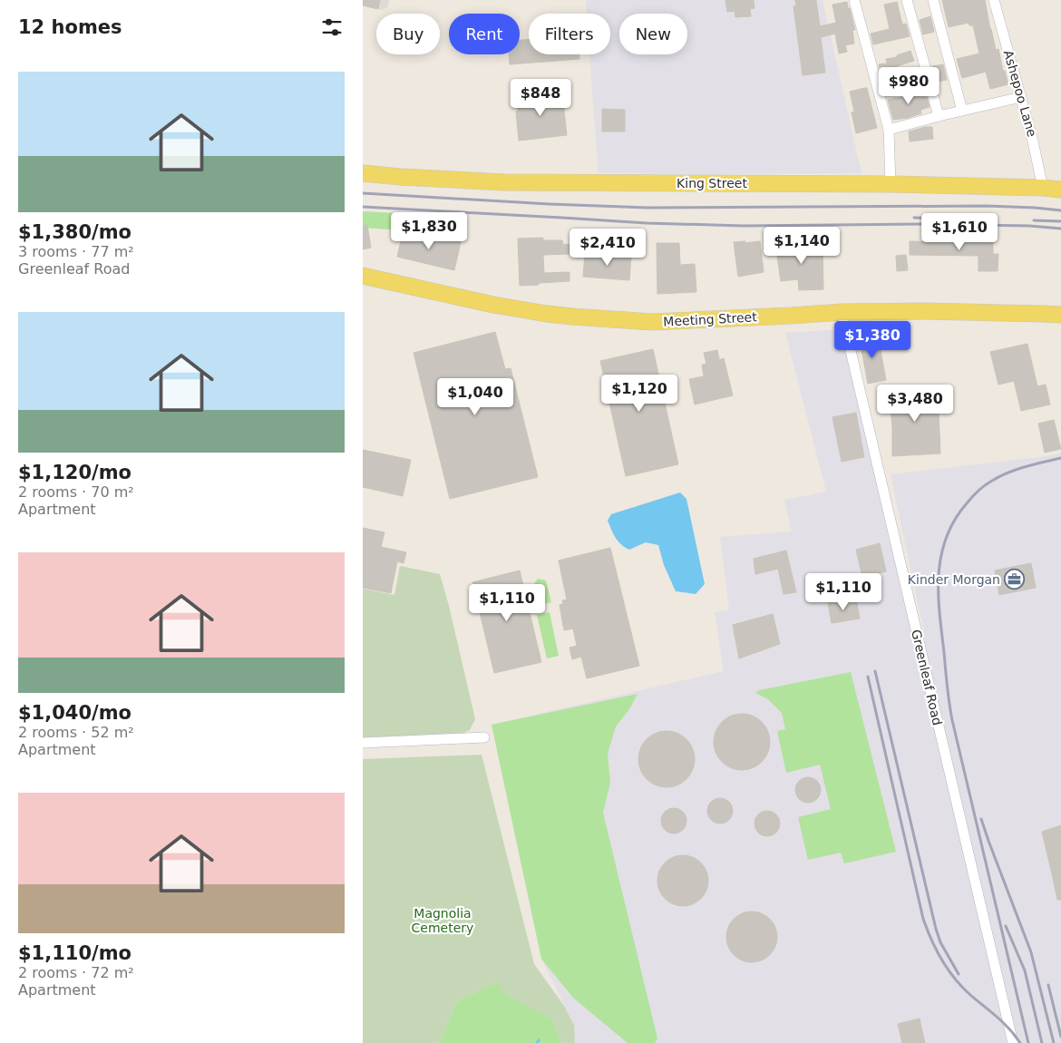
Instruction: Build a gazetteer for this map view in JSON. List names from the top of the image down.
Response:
{
  "streets": {
    "main road": ["King Street", "Meeting Street"],
    "street": ["Ashepoo Lane", "Greenleaf Road"]
  },
  "crossings": [
    ["Ashepoo Lane", "King Street"],
    ["Meeting Street", "Greenleaf Road"]
  ],
  "parks": ["Magnolia Cemetery"],
  "places": {
    "office": ["Kinder Morgan"]
  },
  "page": {
    "heading": "12 homes",
    "chip": [
      "Buy",
      "Rent",
      "Filters",
      "New"
    ],
    "list": [
      {
        "name": "$1,380/mo",
        "note": "3 rooms · 77 m² · Greenleaf Road"
      },
      {
        "name": "$1,120/mo",
        "note": "2 rooms · 70 m² · Apartment"
      },
      {
        "name": "$1,040/mo",
        "note": "2 rooms · 52 m² · Apartment"
      },
      {
        "name": "$1,110/mo",
        "note": "2 rooms · 72 m² · Apartment"
      }
    ],
    "price": [
      "$980",
      "$848",
      "$1,830",
      "$1,610",
      "$1,140",
      "$2,410",
      "$1,380",
      "$1,120",
      "$1,040",
      "$3,480",
      "$1,110",
      "$1,110"
    ]
  }
}
